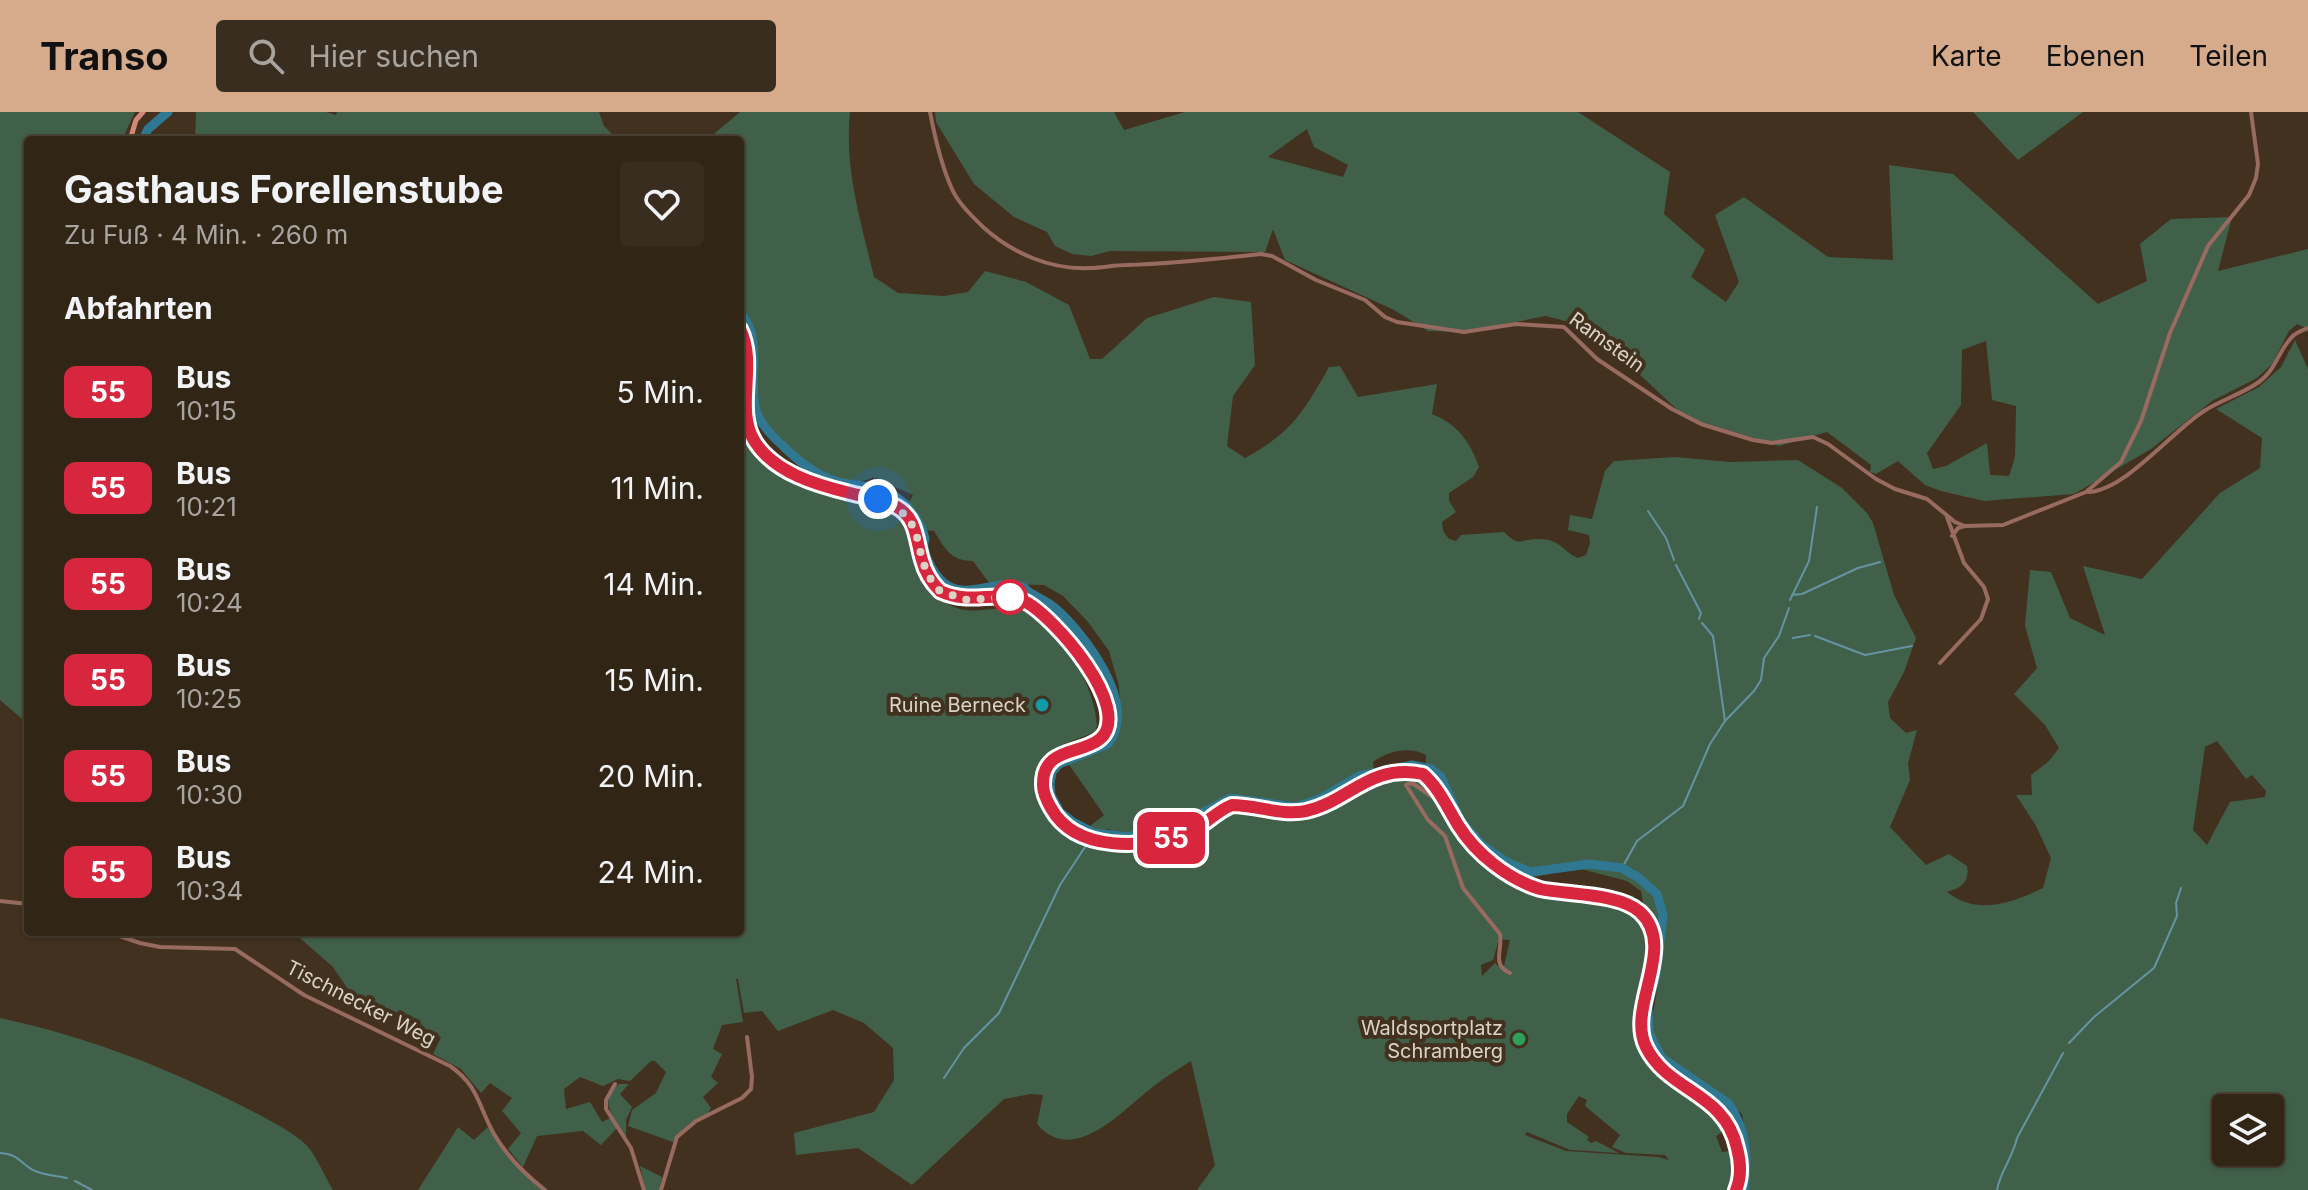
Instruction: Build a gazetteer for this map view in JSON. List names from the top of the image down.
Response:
{
  "streets": {
    "street": ["Ramstein", "Tischnecker Weg"]
  },
  "places": ["Ruine Berneck", "Waldsportplatz Schramberg"],
  "lines": ["bus line 55"],
  "page": {
    "header": "Transo",
    "search": "Hier suchen",
    "nav": ["Karte", "Ebenen", "Teilen"],
    "on_map": "55",
    "heading": [
      ["Gasthaus Forellenstube", "Zu Fuß · 4 Min. · 260 m"],
      "Abfahrten"
    ],
    "list": [
      {
        "mark": "55",
        "name": "Bus",
        "note": "10:15",
        "value": "5 Min."
      },
      {
        "mark": "55",
        "name": "Bus",
        "note": "10:21",
        "value": "11 Min."
      },
      {
        "mark": "55",
        "name": "Bus",
        "note": "10:24",
        "value": "14 Min."
      },
      {
        "mark": "55",
        "name": "Bus",
        "note": "10:25",
        "value": "15 Min."
      },
      {
        "mark": "55",
        "name": "Bus",
        "note": "10:30",
        "value": "20 Min."
      },
      {
        "mark": "55",
        "name": "Bus",
        "note": "10:34",
        "value": "24 Min."
      }
    ]
  }
}
